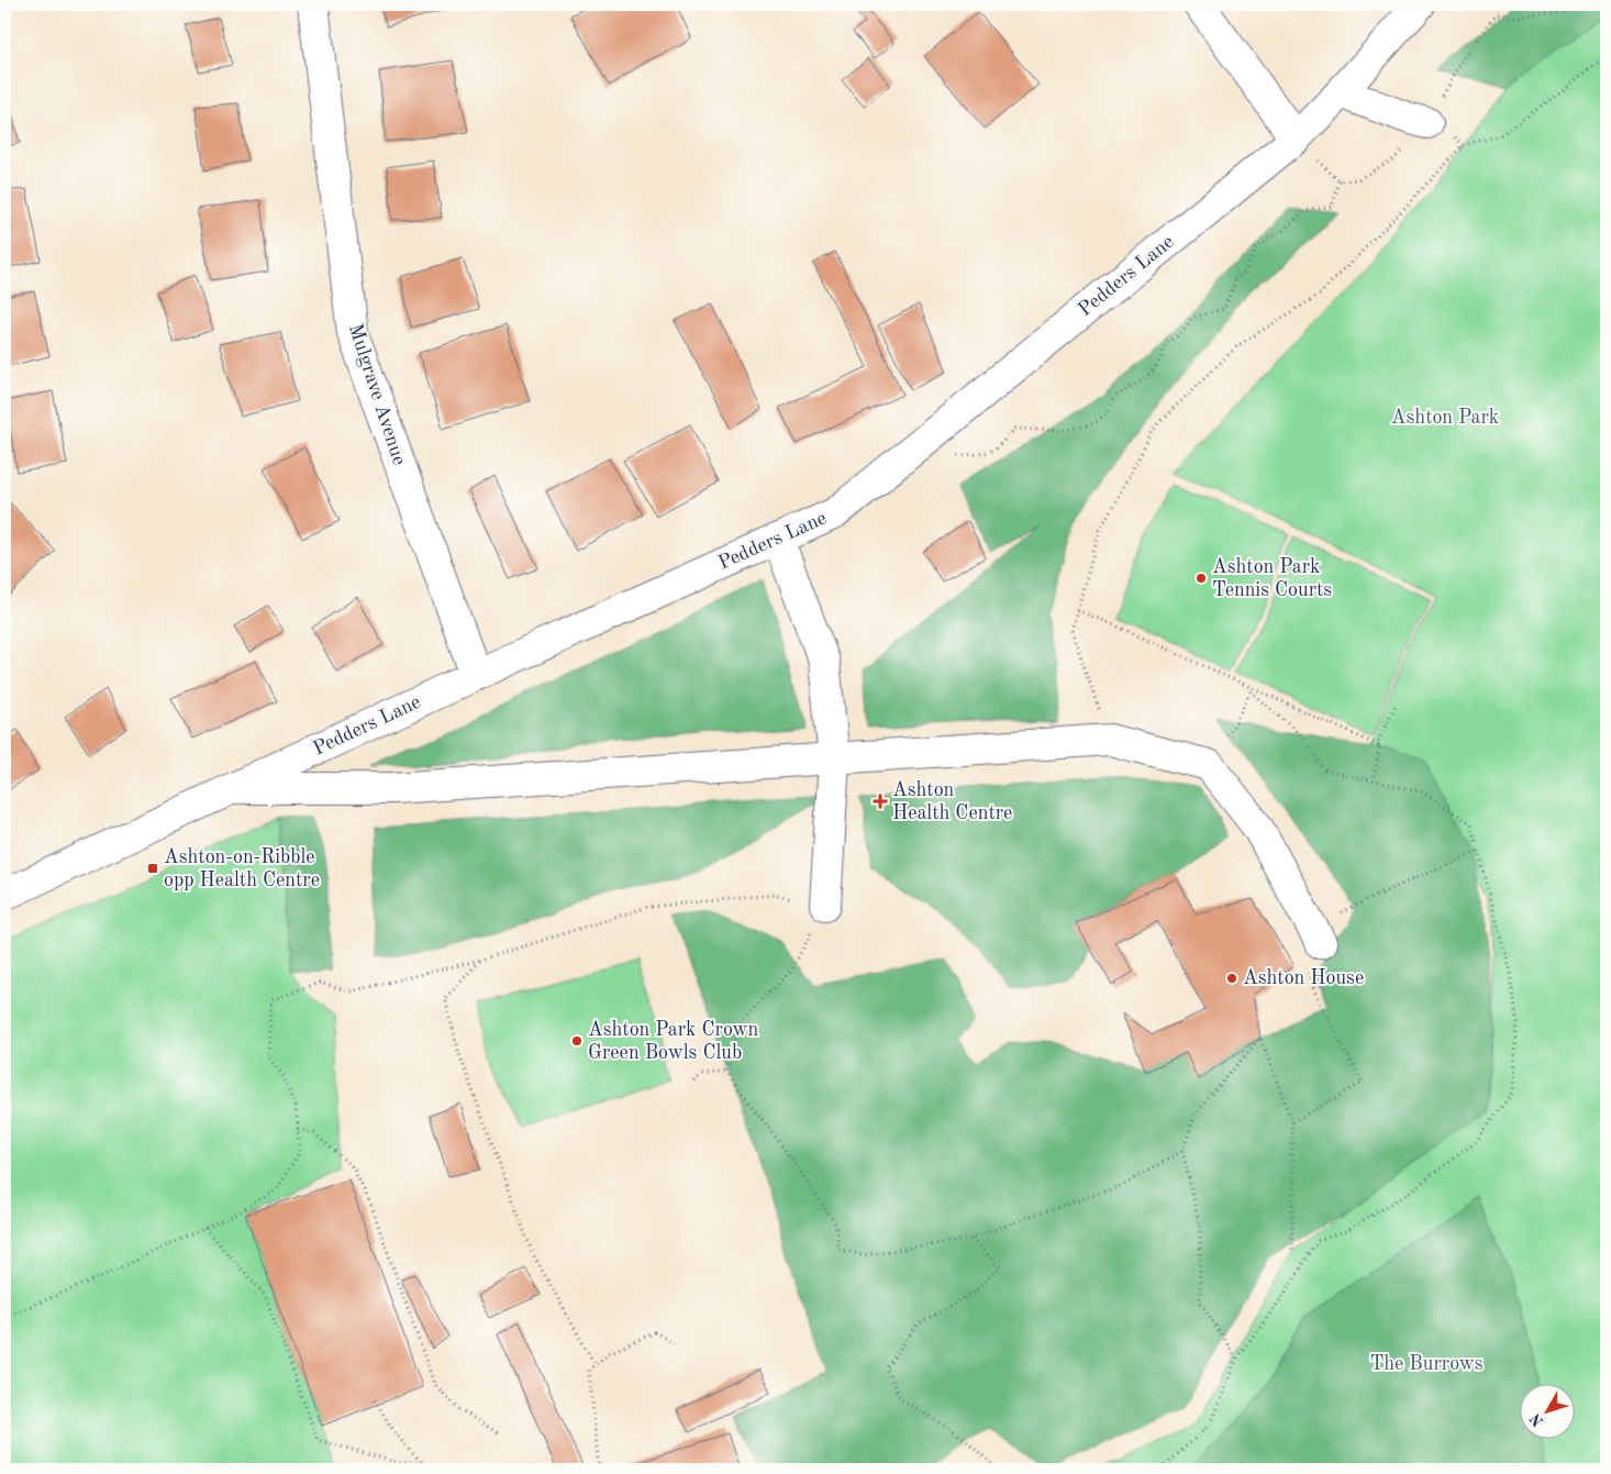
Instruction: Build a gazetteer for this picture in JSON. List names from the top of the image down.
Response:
{
  "streets": {
    "street": ["Pedders Lane", "Mulgrave Avenue"]
  },
  "crossings": [
    ["Pedders Lane", "Mulgrave Avenue"]
  ],
  "parks": ["Ashton Park", "The Burrows"],
  "places": {
    "other": ["Ashton Park Tennis Courts", "Ashton House", "Ashton Park Crown Green Bowls Club"],
    "health": ["Ashton Health Centre"],
    "transit": ["Ashton-on-Ribble opp Health Centre"]
  },
  "north": "bottom left"
}
